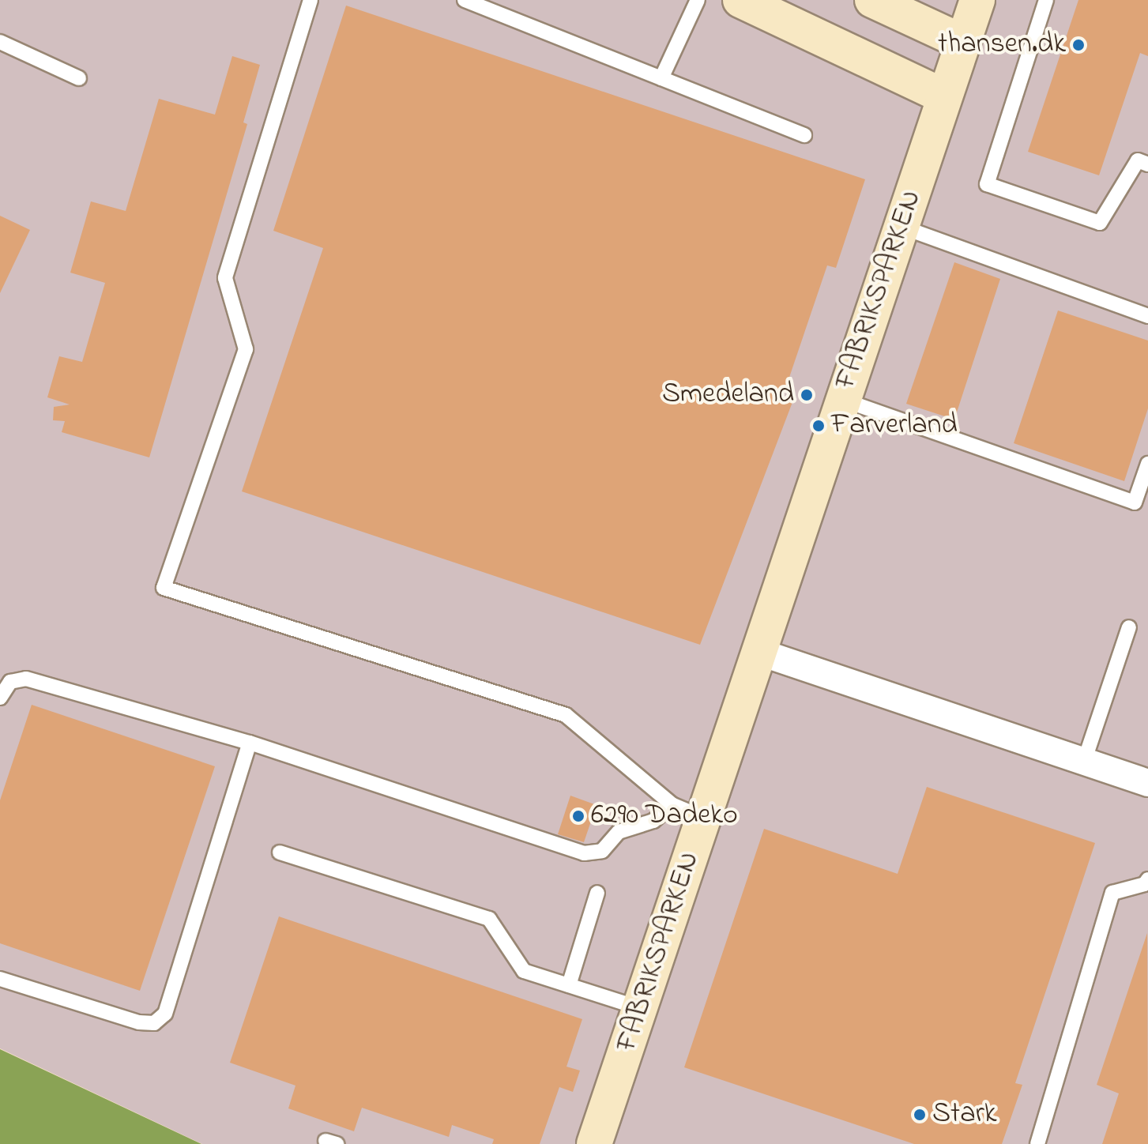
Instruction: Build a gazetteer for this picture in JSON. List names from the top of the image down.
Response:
{
  "streets": {
    "street": ["FABRIKSPARKEN"]
  },
  "places": [
    "thansen.dk",
    "Smedeland",
    "Farverland",
    "6290 Dadeko",
    "Stark"
  ]
}
